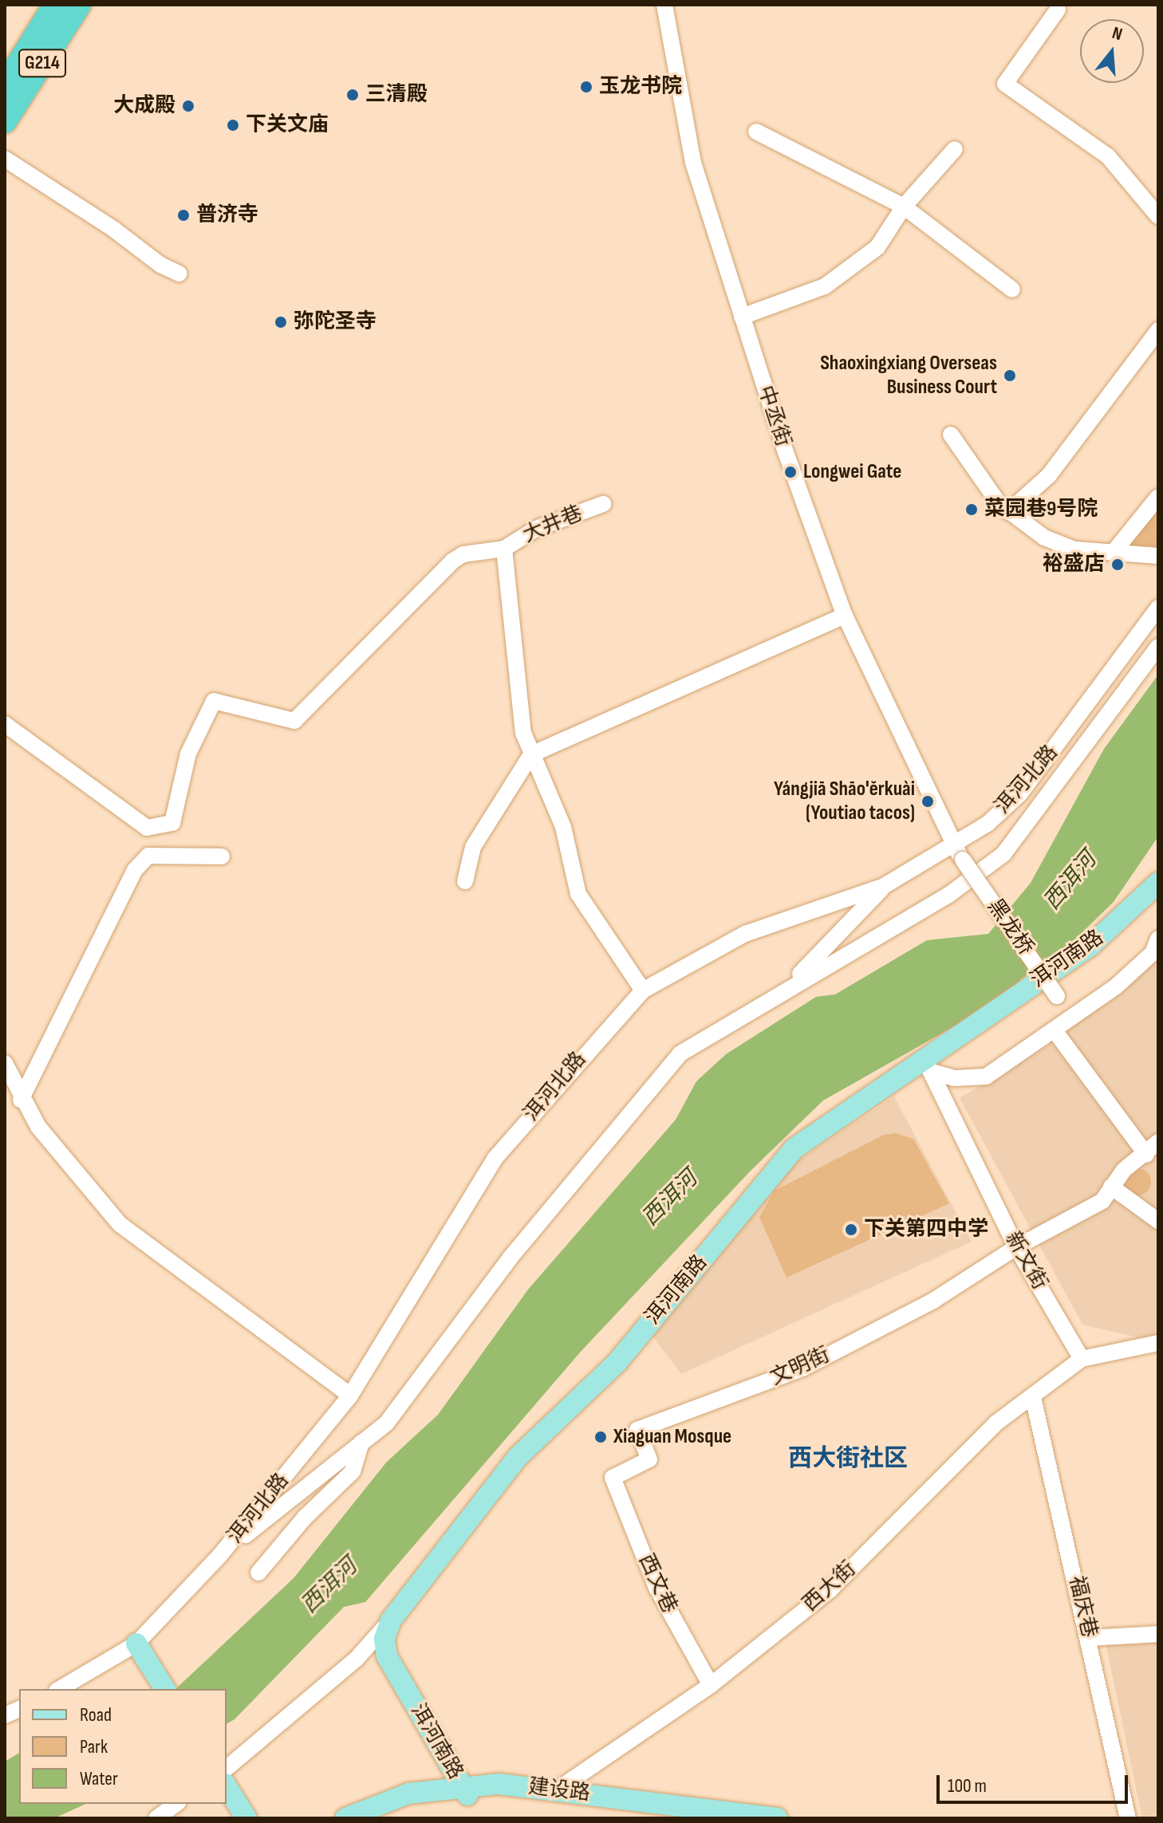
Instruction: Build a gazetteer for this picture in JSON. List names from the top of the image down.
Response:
{
  "streets": {
    "highway": ["G214"],
    "main road": ["洱河南路", "建设路"],
    "street": [
      "中丞街",
      "大井巷",
      "洱河北路",
      "黑龙桥",
      "新文街",
      "文明街",
      "西文巷",
      "西大街",
      "福庆巷"
    ]
  },
  "crossings": [
    ["中丞街", "洱河北路"],
    ["中丞街", "黑龙桥"],
    ["洱河北路", "黑龙桥"],
    ["洱河南路", "新文街"],
    ["洱河南路", "建设路"],
    ["新文街", "文明街"],
    ["新文街", "西大街"],
    ["文明街", "西文巷"],
    ["西文巷", "西大街"],
    ["西大街", "福庆巷"],
    ["西大街", "建设路"]
  ],
  "districts": ["西大街社区"],
  "water": ["西洱河"],
  "places": [
    "玉龙书院",
    "三清殿",
    "大成殿",
    "下关文庙",
    "普济寺",
    "弥陀圣寺",
    "Shaoxingxiang Overseas Business Court",
    "Longwei Gate",
    "菜园巷9号院",
    "裕盛店",
    "Yángjiā Shāo'ěrkuài (Youtiao tacos)",
    "下关第四中学",
    "Xiaguan Mosque"
  ],
  "legend": ["Road", "Park", "Water"],
  "scale_bar": "100 m",
  "north": "top"
}
